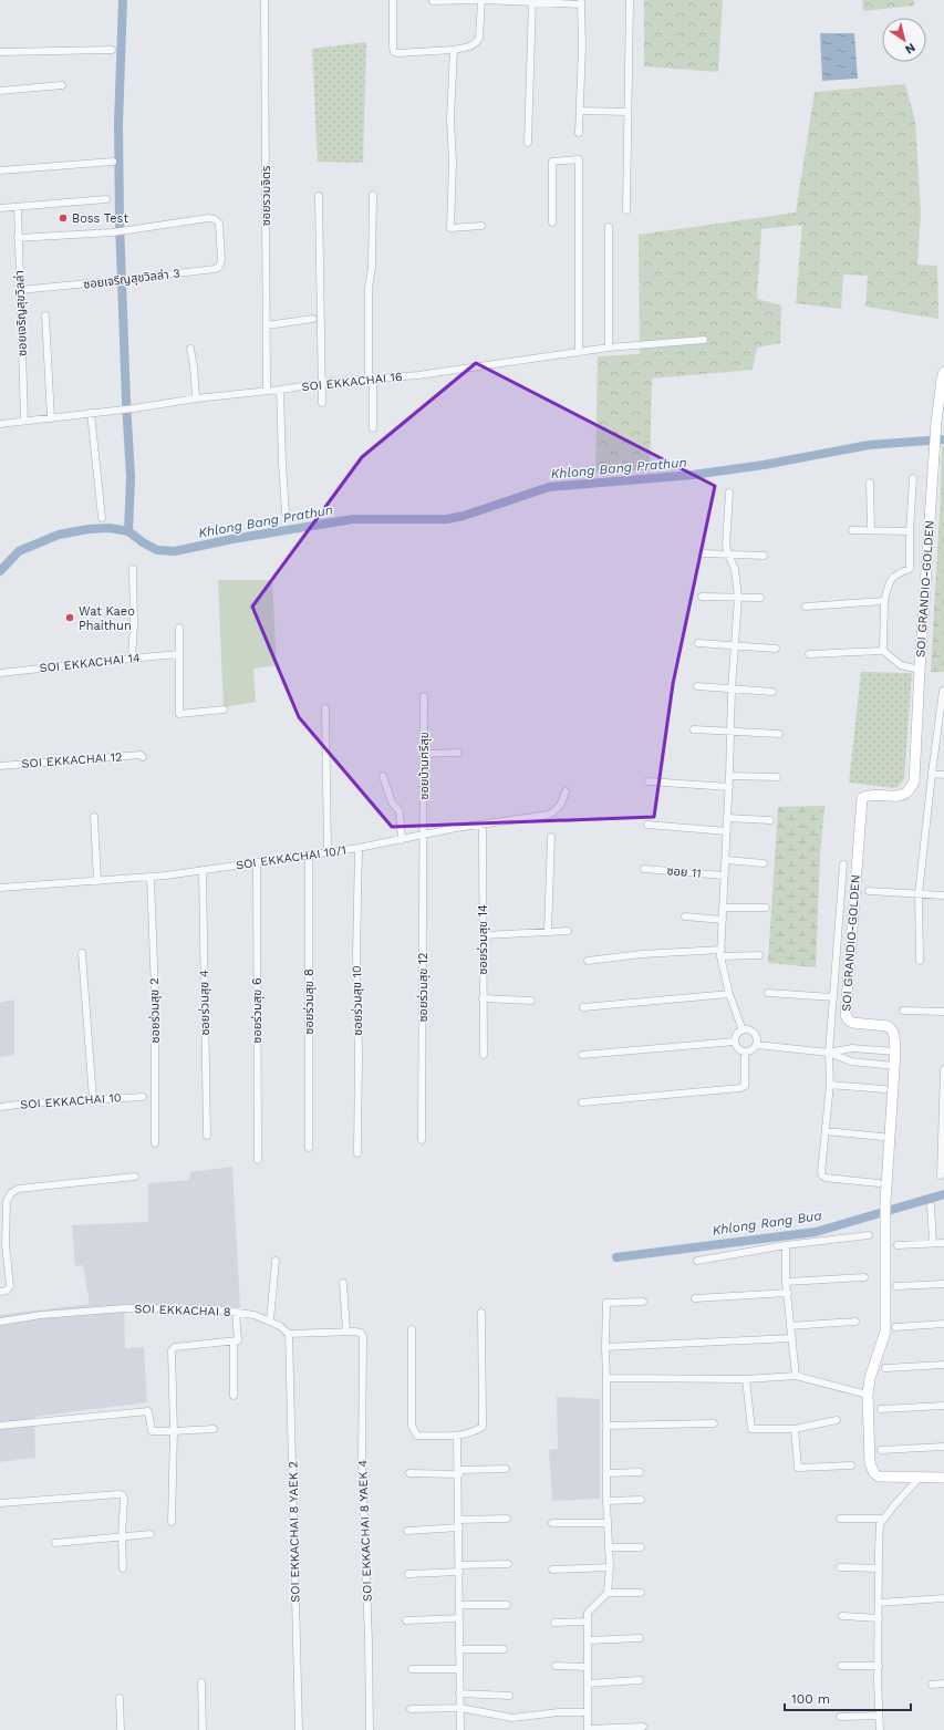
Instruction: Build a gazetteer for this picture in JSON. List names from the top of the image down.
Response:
{
  "streets": {
    "street": [
      "ซอยรวมจิตร",
      "ซอยเจริญสุขวิลล่า 3",
      "ซอยเจริญสุขวิลล่า",
      "SOI EKKACHAI 16",
      "SOI GRANDIO-GOLDEN",
      "SOI EKKACHAI 14",
      "SOI EKKACHAI 12",
      "ซอยบ้านศรีสุข",
      "SOI EKKACHAI 10/1",
      "ซอย 11",
      "ซอยร่วมสุข 14",
      "ซอยร่วมสุข 12",
      "ซอยร่วมสุข 10",
      "ซอยร่วมสุข 8",
      "ซอยร่วมสุข 4",
      "ซอยร่วมสุข 2",
      "ซอยร่วมสุข 6",
      "SOI EKKACHAI 10",
      "SOI EKKACHAI 8",
      "SOI EKKACHAI 8 YAEK 4",
      "SOI EKKACHAI 8 YAEK 2"
    ]
  },
  "crossings": [
    ["ซอยรวมจิตร", "SOI EKKACHAI 16"],
    ["ซอยเจริญสุขวิลล่า 3", "ซอยเจริญสุขวิลล่า"],
    ["ซอยเจริญสุขวิลล่า", "SOI EKKACHAI 16"],
    ["ซอยบ้านศรีสุข", "SOI EKKACHAI 10/1"],
    ["ซอยบ้านศรีสุข", "ซอยร่วมสุข 12"],
    ["SOI EKKACHAI 10/1", "ซอยร่วมสุข 14"],
    ["SOI EKKACHAI 10/1", "ซอยร่วมสุข 12"],
    ["SOI EKKACHAI 10/1", "ซอยร่วมสุข 10"],
    ["SOI EKKACHAI 10/1", "ซอยร่วมสุข 8"],
    ["SOI EKKACHAI 10/1", "ซอยร่วมสุข 4"],
    ["SOI EKKACHAI 10/1", "ซอยร่วมสุข 2"],
    ["SOI EKKACHAI 10/1", "ซอยร่วมสุข 6"],
    ["SOI EKKACHAI 8", "SOI EKKACHAI 8 YAEK 2"]
  ],
  "water": ["Khlong Bang Prathun", "Khlong Rang Bua"],
  "places": ["Boss Test", "Wat Kaeo Phaithun"],
  "scale_bar": "100 m",
  "north": "bottom right"
}
